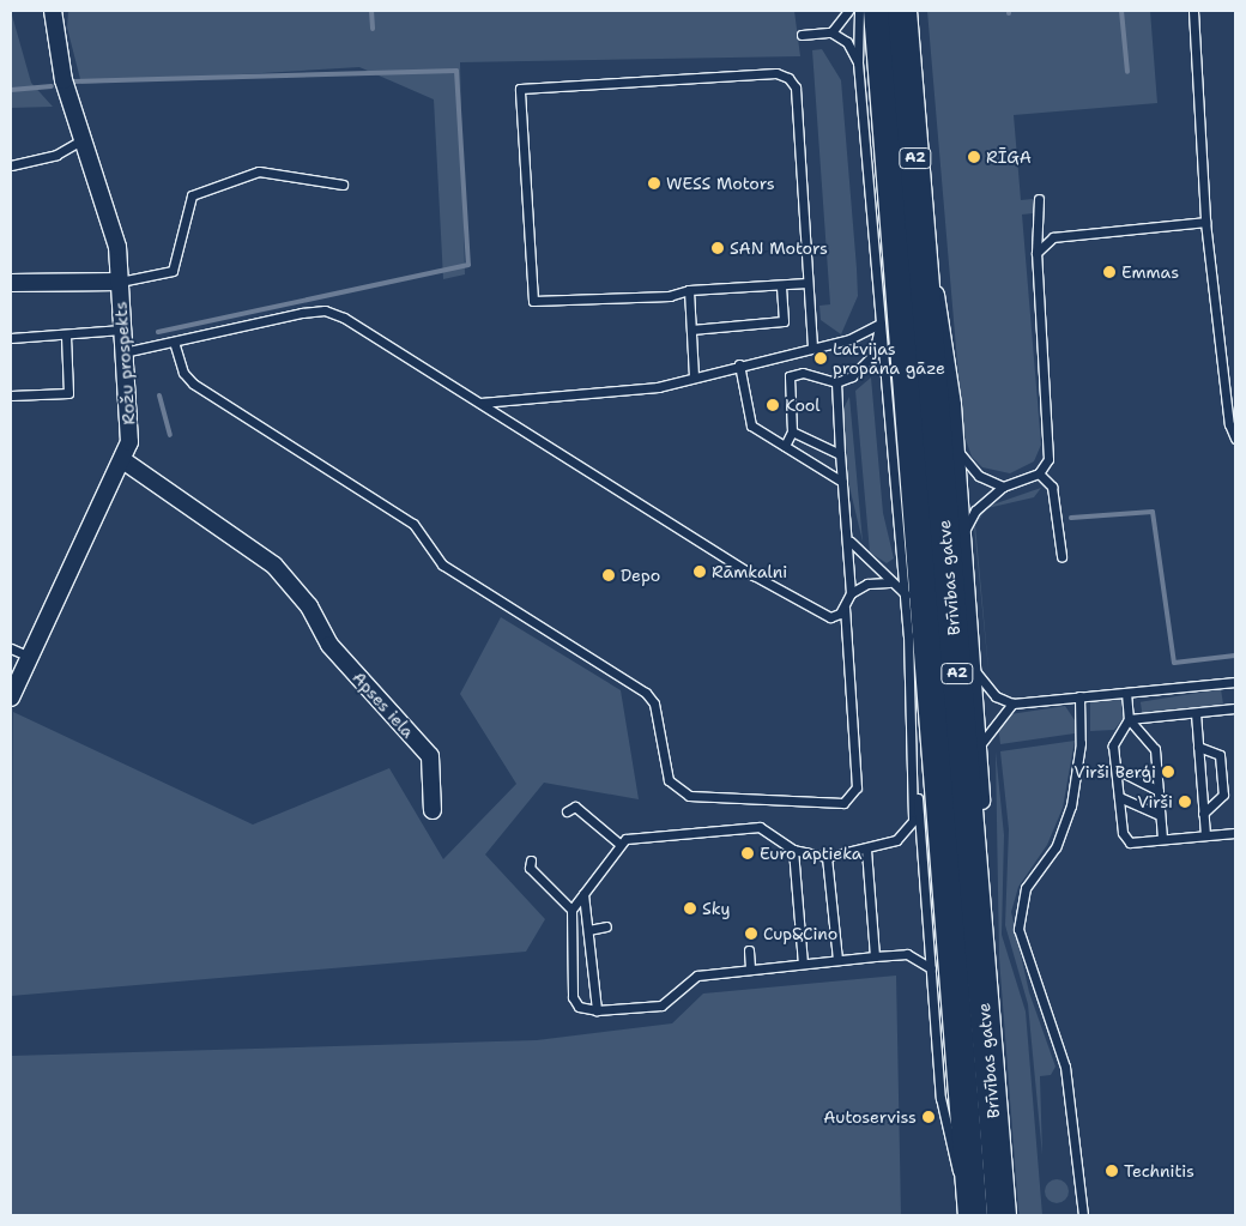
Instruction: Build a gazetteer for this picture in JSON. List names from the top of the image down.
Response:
{
  "streets": {
    "highway": ["A2", "Brīvības gatve"],
    "street": ["Rožu prospekts", "Apses iela"]
  },
  "crossings": [
    ["Rožu prospekts", "Apses iela"]
  ],
  "places": [
    "RĪGA",
    "WESS Motors",
    "SAN Motors",
    "Emmas",
    "Latvijas propāna gāze",
    "Kool",
    "Rāmkalni",
    "Depo",
    "Virši Berģi",
    "Virši",
    "Euro aptieka",
    "Sky",
    "Cup&Cino",
    "Autoserviss",
    "Technitis"
  ]
}
